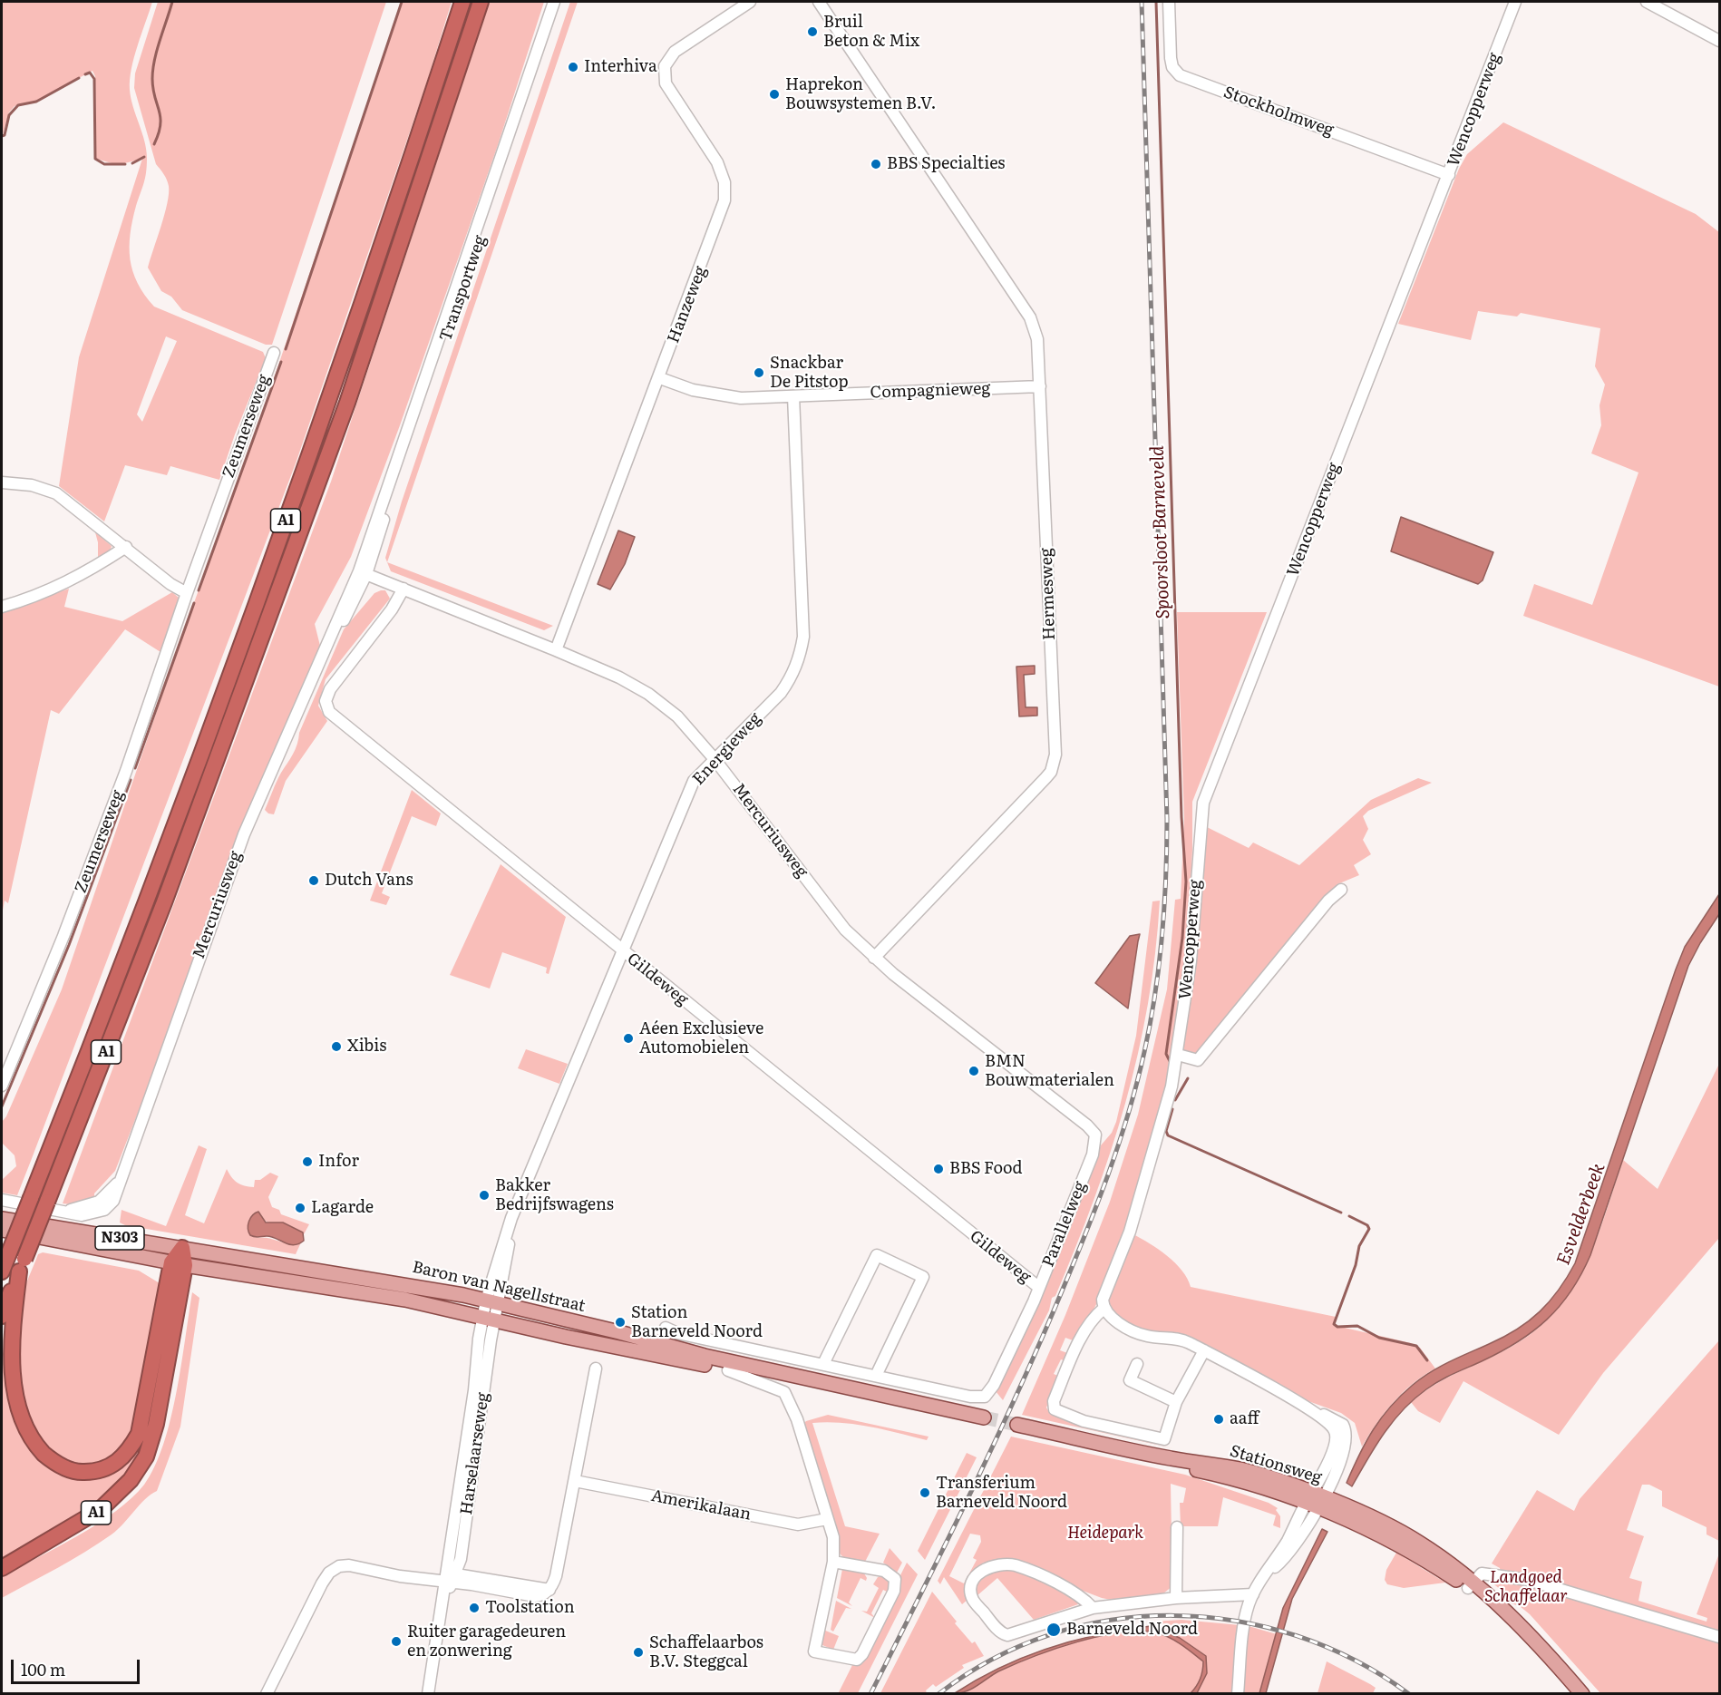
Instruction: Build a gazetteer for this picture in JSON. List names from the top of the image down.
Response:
{
  "streets": {
    "highway": ["A1"],
    "main road": ["N303", "Baron van Nagellstraat", "Stationsweg"],
    "street": [
      "Wencopperweg",
      "Stockholmweg",
      "Transportweg",
      "Hanzeweg",
      "Compagnieweg",
      "Zeumerseweg",
      "Hermesweg",
      "Energieweg",
      "Mercuriusweg",
      "Gildeweg",
      "Parallelweg",
      "Harselaarseweg",
      "Amerikalaan"
    ]
  },
  "crossings": [
    ["Wencopperweg", "Stockholmweg"],
    ["Transportweg", "Mercuriusweg"],
    ["Hanzeweg", "Compagnieweg"],
    ["Hanzeweg", "Mercuriusweg"],
    ["Compagnieweg", "Hermesweg"],
    ["Compagnieweg", "Energieweg"],
    ["A1", "Baron van Nagellstraat"],
    ["Hermesweg", "Mercuriusweg"],
    ["Energieweg", "Mercuriusweg"],
    ["Energieweg", "Gildeweg"],
    ["Energieweg", "Baron van Nagellstraat"],
    ["Energieweg", "Harselaarseweg"],
    ["Mercuriusweg", "Gildeweg"],
    ["Mercuriusweg", "Parallelweg"],
    ["Gildeweg", "Parallelweg"],
    ["Baron van Nagellstraat", "Harselaarseweg"],
    ["Baron van Nagellstraat", "Amerikalaan"]
  ],
  "water": ["Spoorsloot Barneveld", "Esvelderbeek"],
  "parks": ["Heidepark", "Landgoed Schaffelaar"],
  "places": [
    "Bruil Beton & Mix",
    "Interhiva",
    "Haprekon Bouwsystemen B.V.",
    "BBS Specialties",
    "Snackbar De Pitstop",
    "Dutch Vans",
    "Aéen Exclusieve Automobielen",
    "Xibis",
    "BMN Bouwmaterialen",
    "Infor",
    "BBS Food",
    "Bakker Bedrijfswagens",
    "Lagarde",
    "Station Barneveld Noord",
    "aaff",
    "Transferium Barneveld Noord",
    "Toolstation",
    "Barneveld Noord",
    "Ruiter garagedeuren en zonwering",
    "Schaffelaarbos B.V. Steggcal"
  ],
  "scale_bar": "100 m"
}
